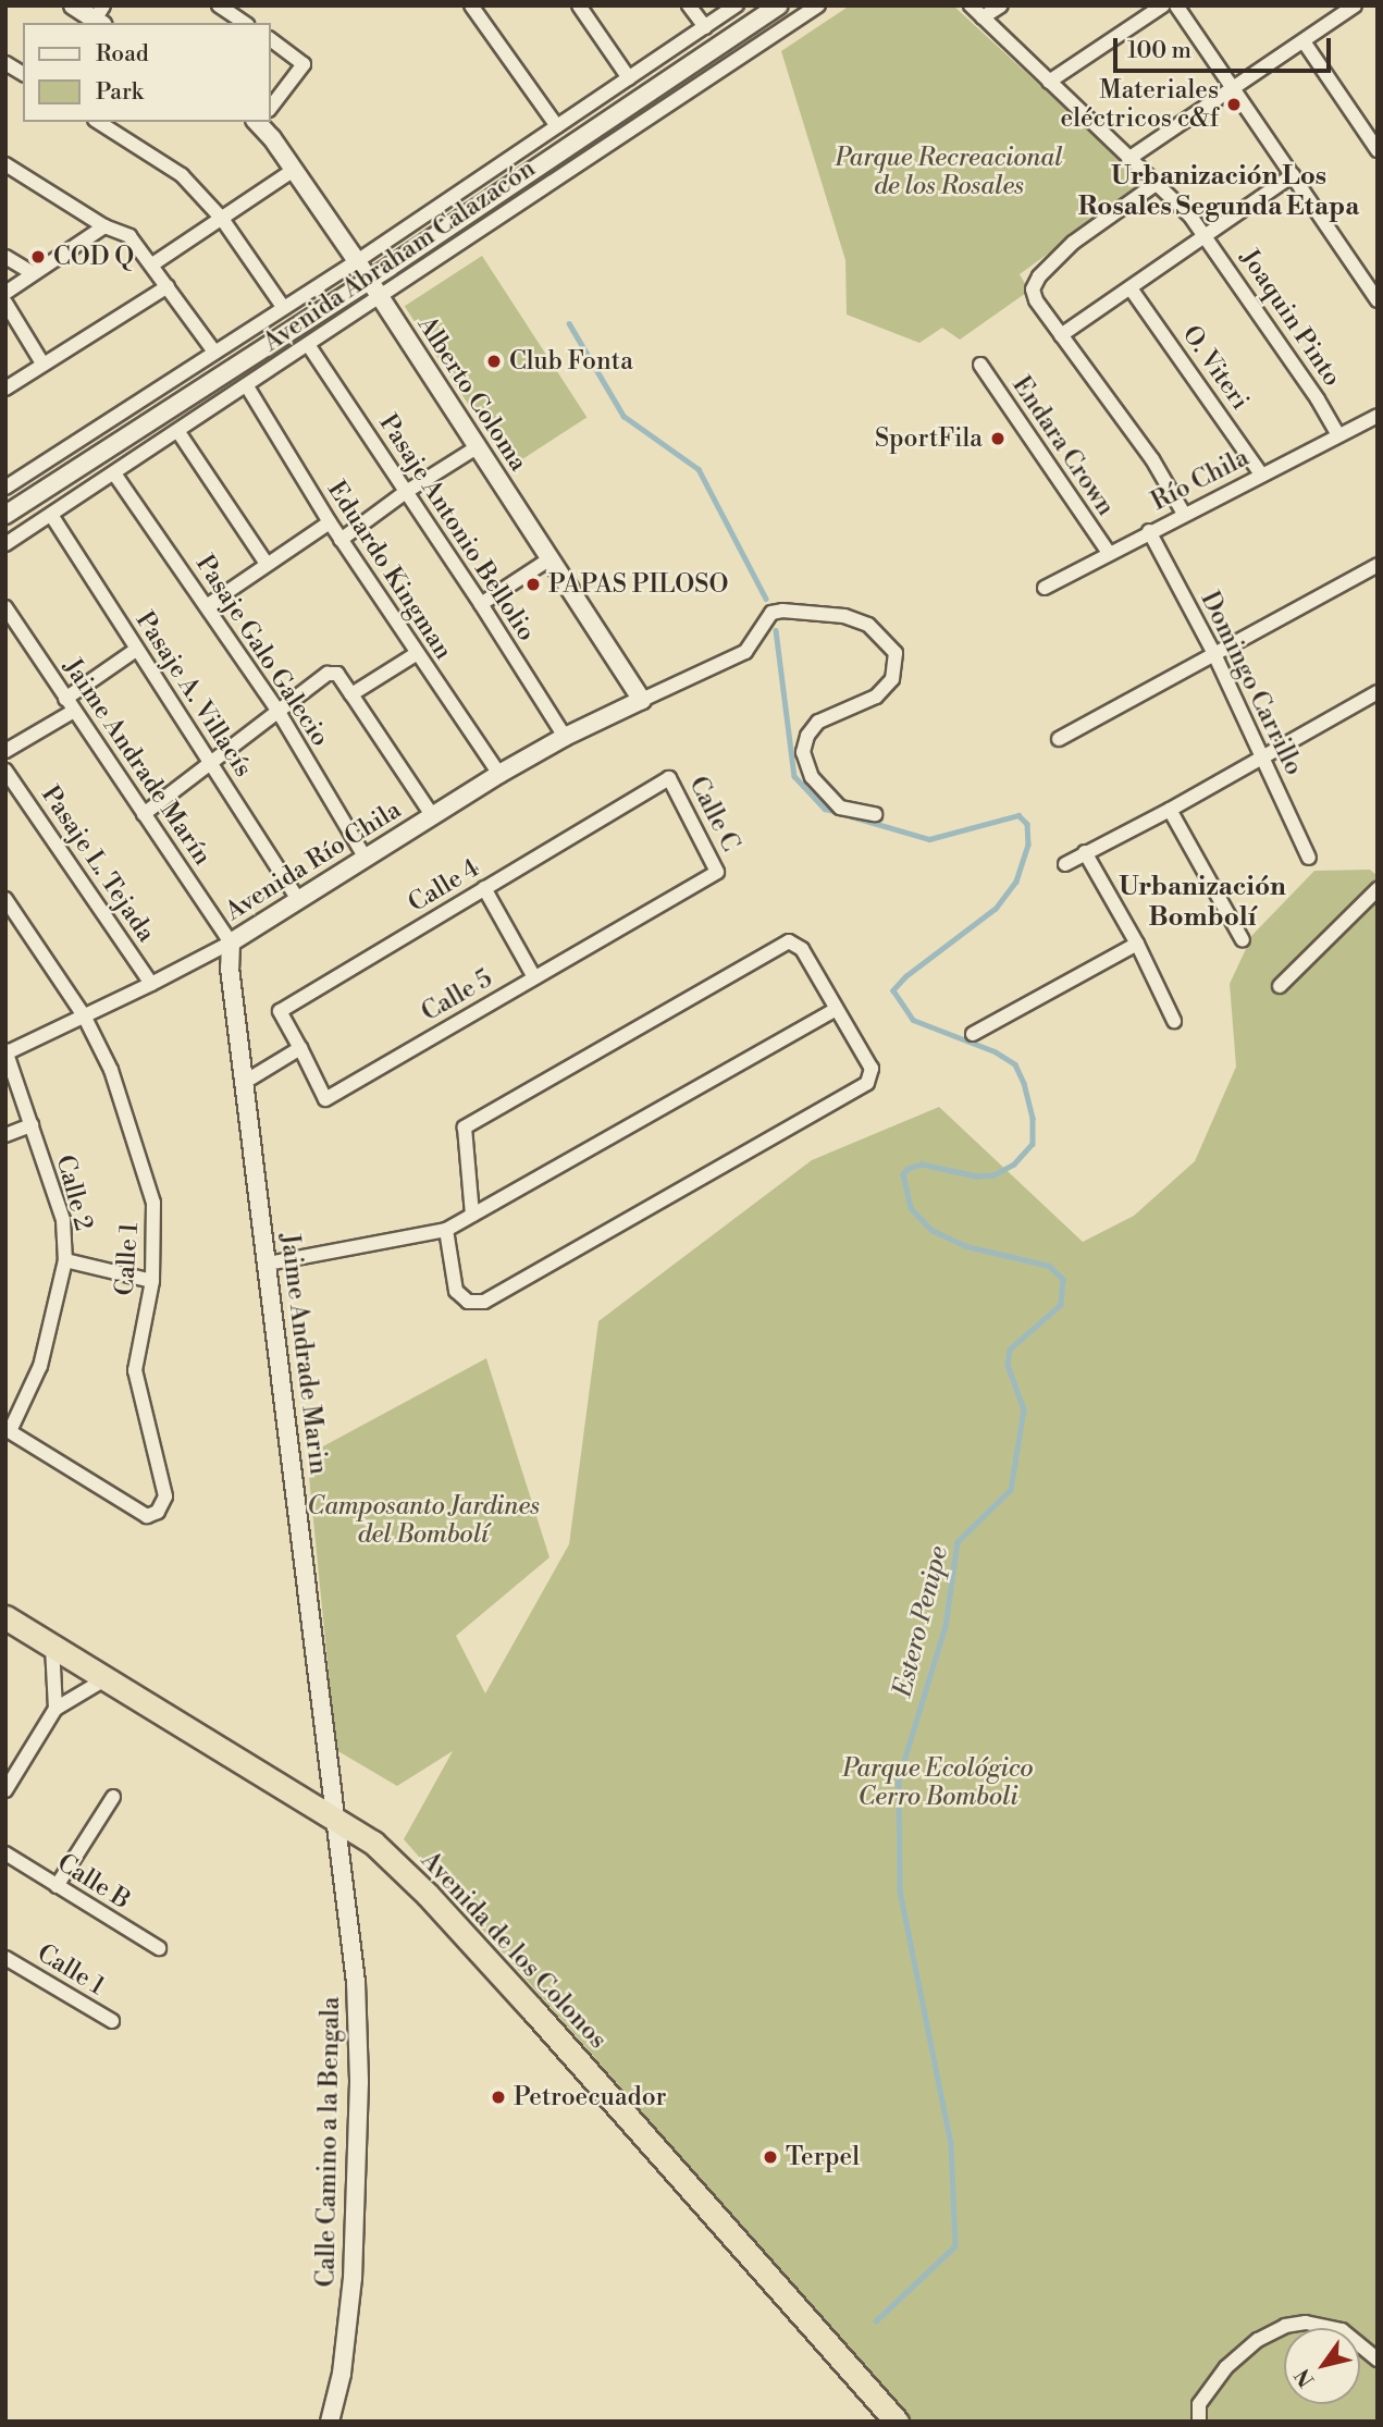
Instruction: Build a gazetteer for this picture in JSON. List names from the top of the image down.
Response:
{
  "streets": {
    "highway": ["Avenida de los Colonos"],
    "street": [
      "Avenida Abraham Calazacón",
      "Joaquin Pinto",
      "O. Viteri",
      "Alberto Coloma",
      "Endara Crown",
      "Río Chila",
      "Pasaje Antonio Bellolio",
      "Eduardo Kingman",
      "Pasaje Galo Galecio",
      "Domingo Carrillo",
      "Pasaje A. Villacís",
      "Jaime Andrade Marín",
      "Calle C",
      "Avenida Río Chila",
      "Pasaje L. Tejada",
      "Calle 4",
      "Calle 5",
      "Calle 2",
      "Calle 1",
      "Jaime Andrade Marin",
      "Calle B",
      "Calle Camino a la Bengala"
    ]
  },
  "crossings": [
    ["Avenida Abraham Calazacón", "Alberto Coloma"],
    ["Avenida Abraham Calazacón", "Pasaje Antonio Bellolio"],
    ["Avenida Abraham Calazacón", "Eduardo Kingman"],
    ["Avenida Abraham Calazacón", "Pasaje Galo Galecio"],
    ["Avenida Abraham Calazacón", "Pasaje A. Villacís"],
    ["Joaquin Pinto", "Río Chila"],
    ["O. Viteri", "Río Chila"],
    ["Alberto Coloma", "Avenida Río Chila"],
    ["Endara Crown", "Río Chila"],
    ["Río Chila", "Domingo Carrillo"],
    ["Pasaje Antonio Bellolio", "Avenida Río Chila"],
    ["Eduardo Kingman", "Avenida Río Chila"],
    ["Pasaje Galo Galecio", "Avenida Río Chila"],
    ["Pasaje A. Villacís", "Avenida Río Chila"],
    ["Jaime Andrade Marín", "Avenida Río Chila"],
    ["Jaime Andrade Marín", "Jaime Andrade Marin"],
    ["Calle C", "Calle 4"],
    ["Calle C", "Calle 5"],
    ["Avenida Río Chila", "Pasaje L. Tejada"],
    ["Avenida Río Chila", "Calle 2"],
    ["Avenida Río Chila", "Calle 1"],
    ["Avenida Río Chila", "Jaime Andrade Marin"],
    ["Calle 4", "Calle 5"],
    ["Calle 2", "Calle 1"],
    ["Jaime Andrade Marin", "Avenida de los Colonos"],
    ["Jaime Andrade Marin", "Calle Camino a la Bengala"],
    ["Avenida de los Colonos", "Calle Camino a la Bengala"]
  ],
  "districts": ["Urbanización Los Rosales Segunda Etapa", "Urbanización Bombolí"],
  "water": ["Estero Penipe"],
  "parks": ["Parque Recreacional de los Rosales", "Camposanto Jardines del Bombolí", "Parque Ecológico Cerro Bomboli"],
  "places": [
    "Materiales eléctricos c&f",
    "COD Q",
    "Club Fonta",
    "SportFila",
    "PAPAS PILOSO",
    "Petroecuador",
    "Terpel"
  ],
  "legend": ["Road", "Park"],
  "scale_bar": "100 m",
  "north": "bottom left"
}
